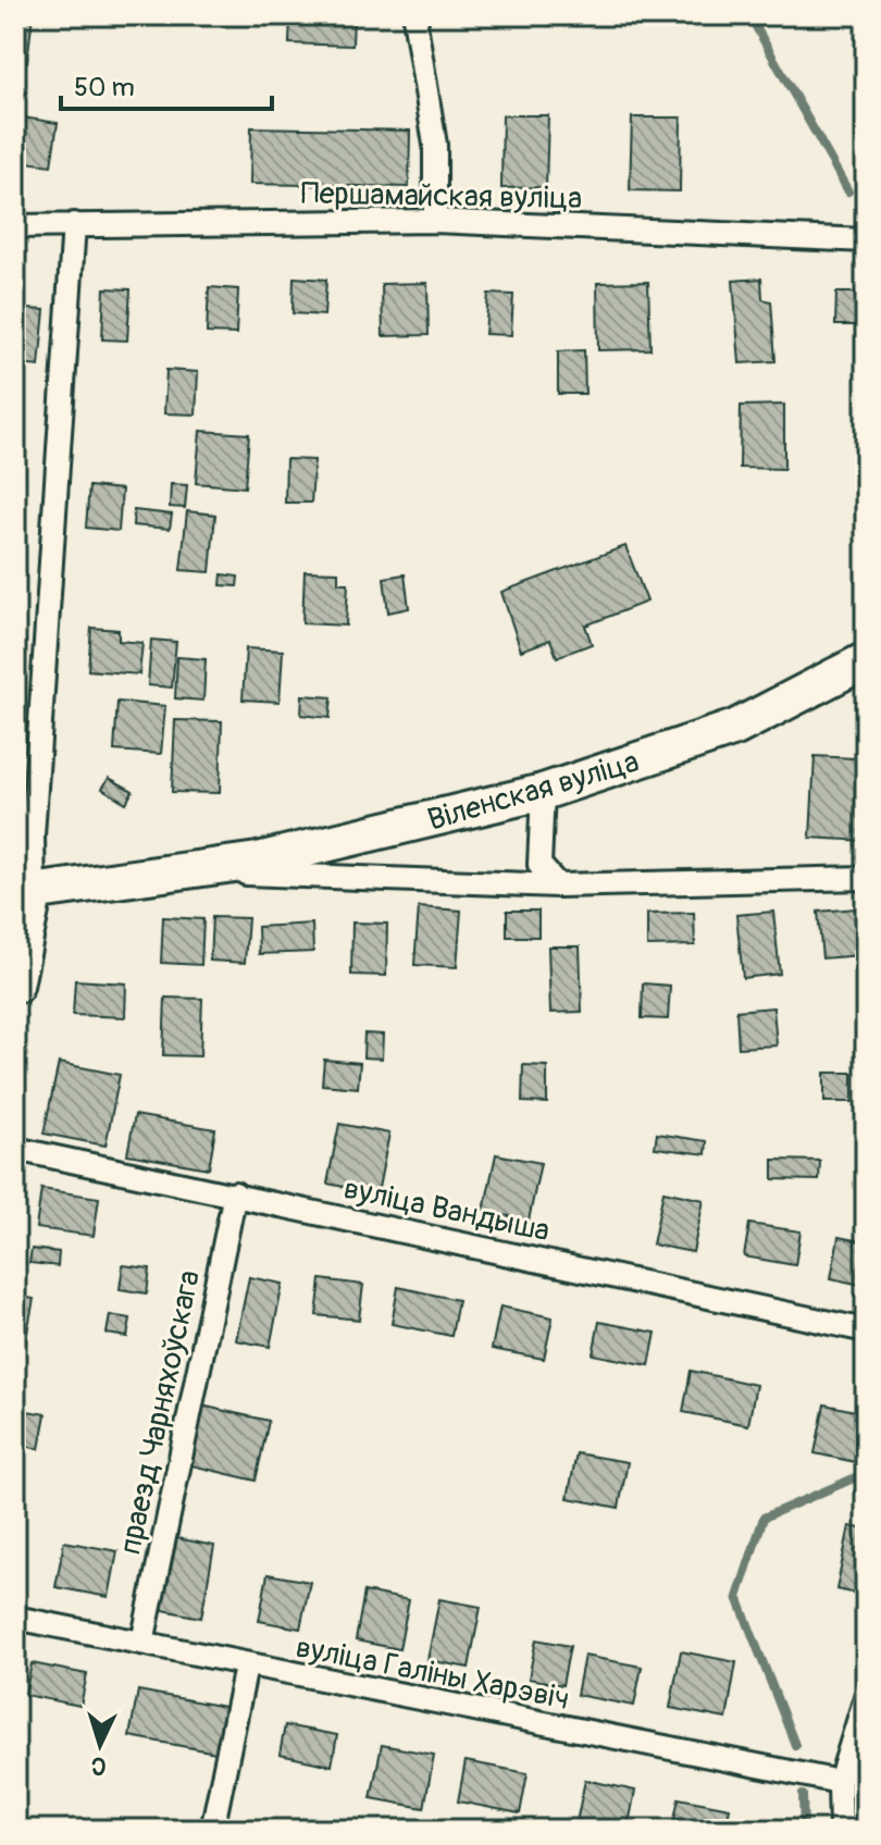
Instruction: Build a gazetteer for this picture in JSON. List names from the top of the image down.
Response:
{
  "streets": {
    "main road": ["Віленская вуліца"],
    "street": [
      "Першамайская вуліца",
      "вуліца Вандыша",
      "праезд Чарняхоўскага",
      "вуліца Галіны Харэвіч"
    ]
  },
  "crossings": [
    ["вуліца Вандыша", "праезд Чарняхоўскага"],
    ["праезд Чарняхоўскага", "вуліца Галіны Харэвіч"]
  ],
  "scale_bar": "50 m",
  "north": "bottom"
}
